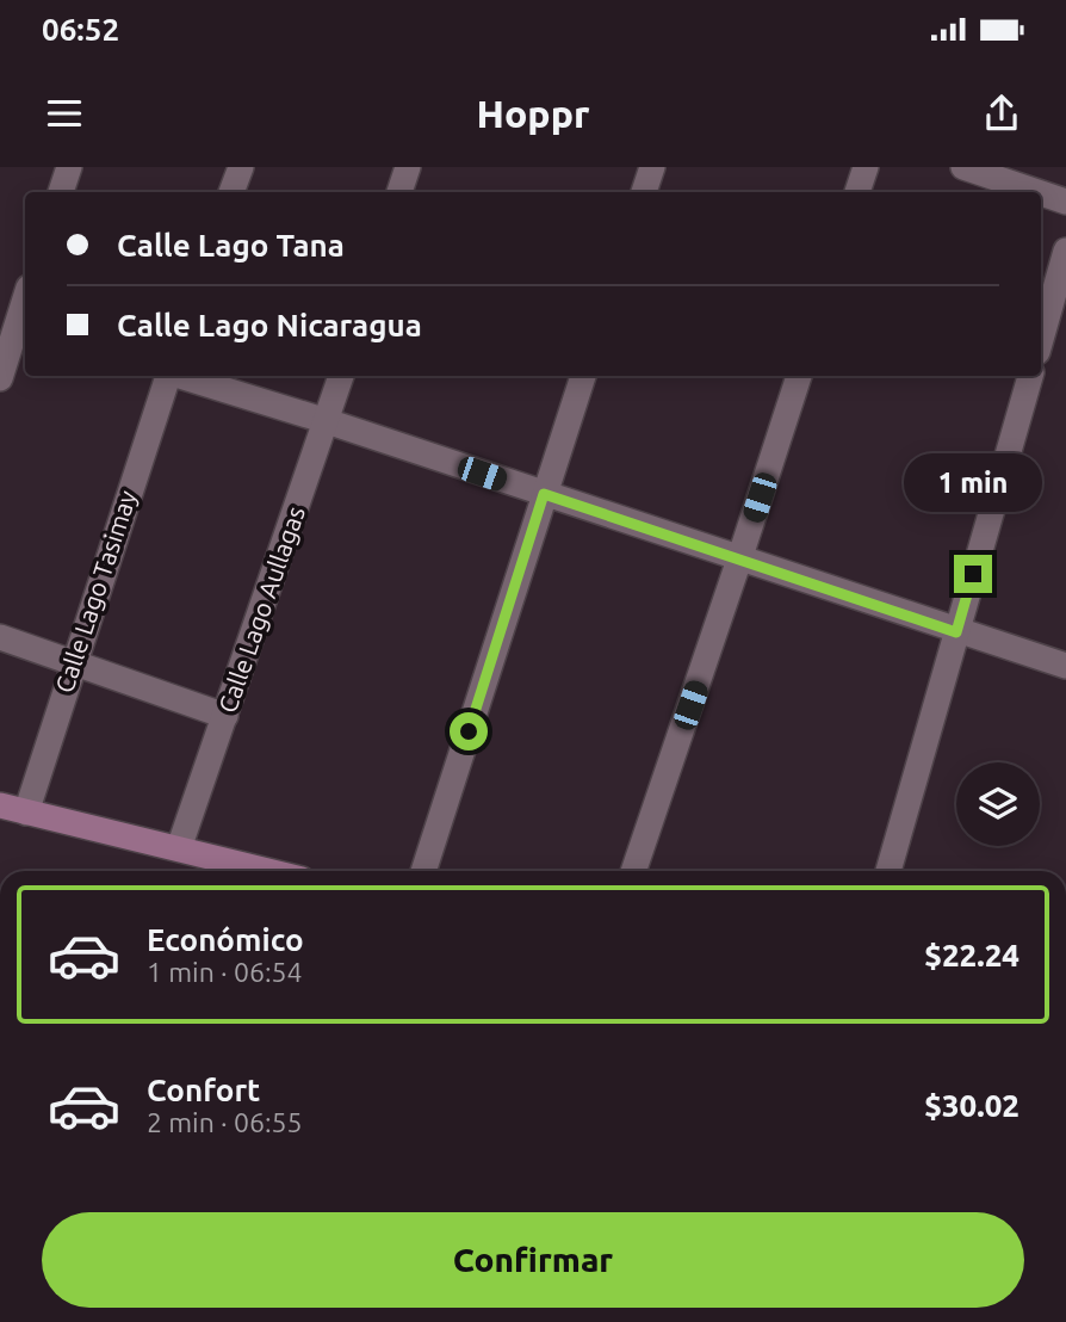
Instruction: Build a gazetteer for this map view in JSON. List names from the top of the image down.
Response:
{
  "streets": {
    "street": ["Calle Lago Tasimay", "Calle Lago Aullagas"]
  },
  "page": {
    "status": "06:52",
    "header": "Hoppr",
    "banner": ["Calle Lago Tana", "Calle Lago Nicaragua"],
    "bubble": "1 min",
    "list": [
      {
        "name": "Económico",
        "note": "1 min · 06:54",
        "value": "$22.24"
      },
      {
        "name": "Confort",
        "note": "2 min · 06:55",
        "value": "$30.02"
      }
    ],
    "buttons": "Confirmar"
  }
}
